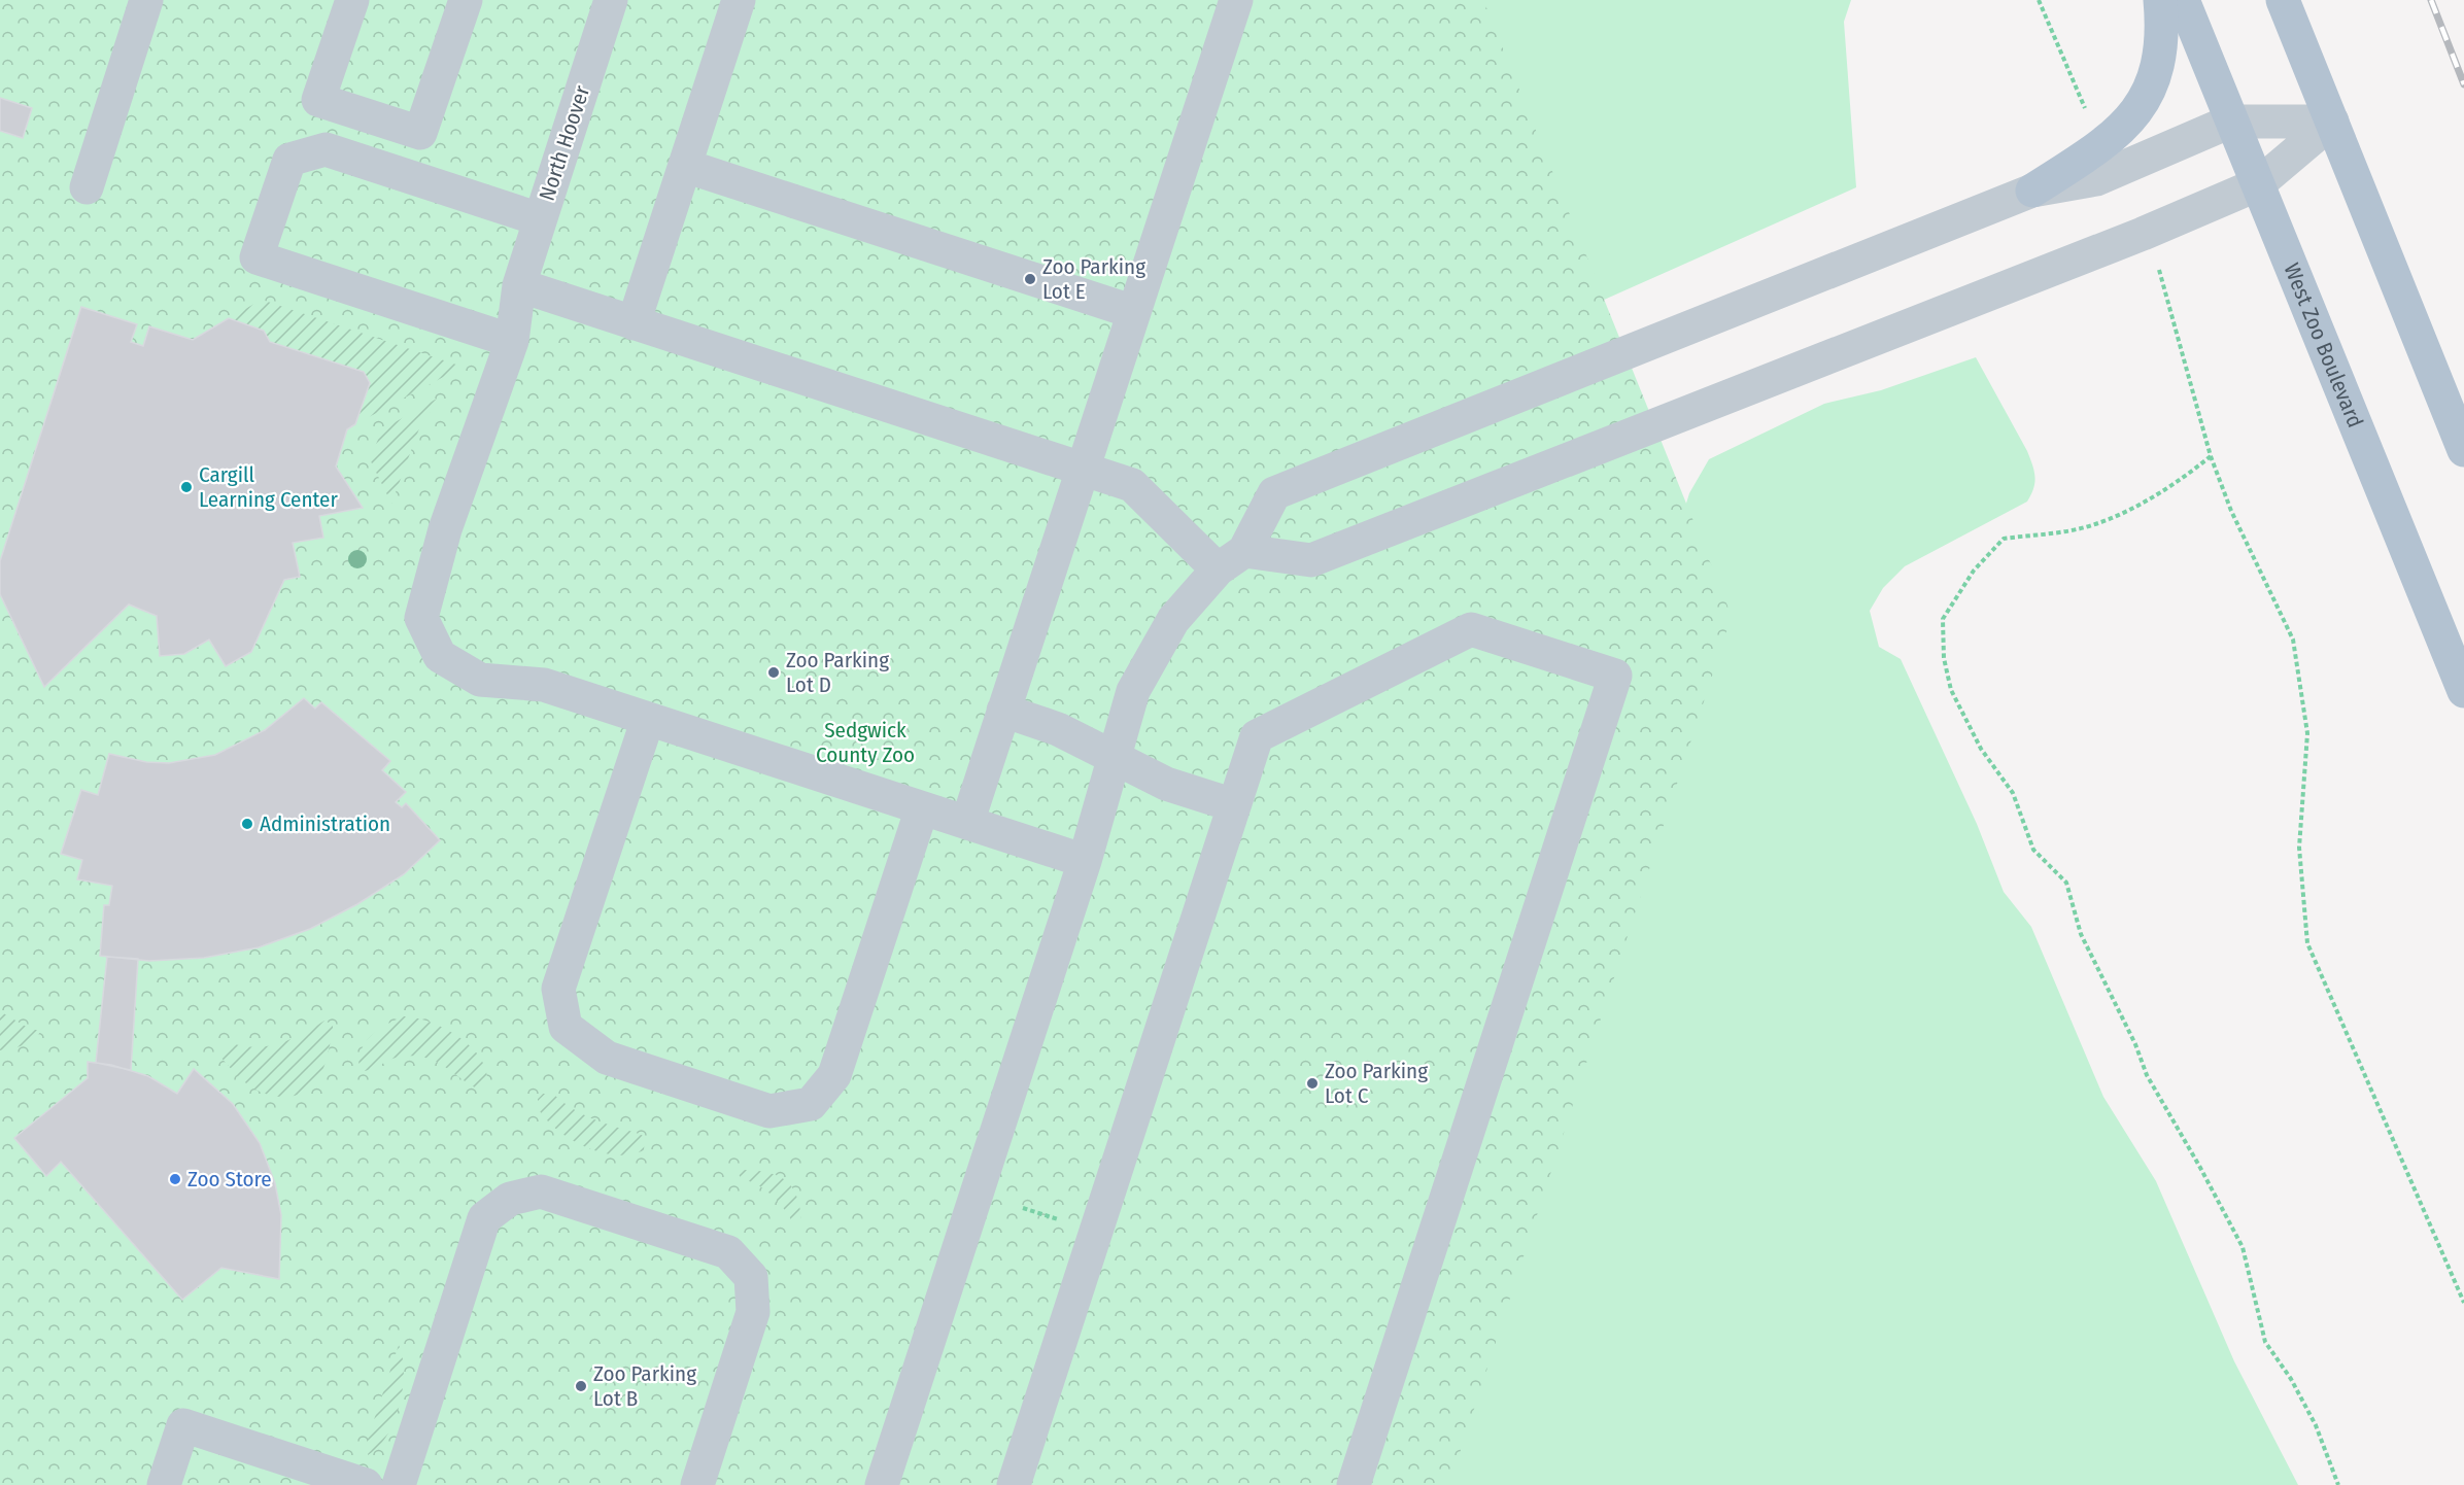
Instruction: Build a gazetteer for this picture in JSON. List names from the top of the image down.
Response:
{
  "streets": {
    "main road": ["West Zoo Boulevard"],
    "street": ["North Hoover"]
  },
  "parks": ["Sedgwick County Zoo"],
  "places": [
    "Zoo Parking Lot E",
    "Cargill Learning Center",
    "Zoo Parking Lot D",
    "Administration",
    "Zoo Parking Lot C",
    "Zoo Store",
    "Zoo Parking Lot B"
  ]
}
